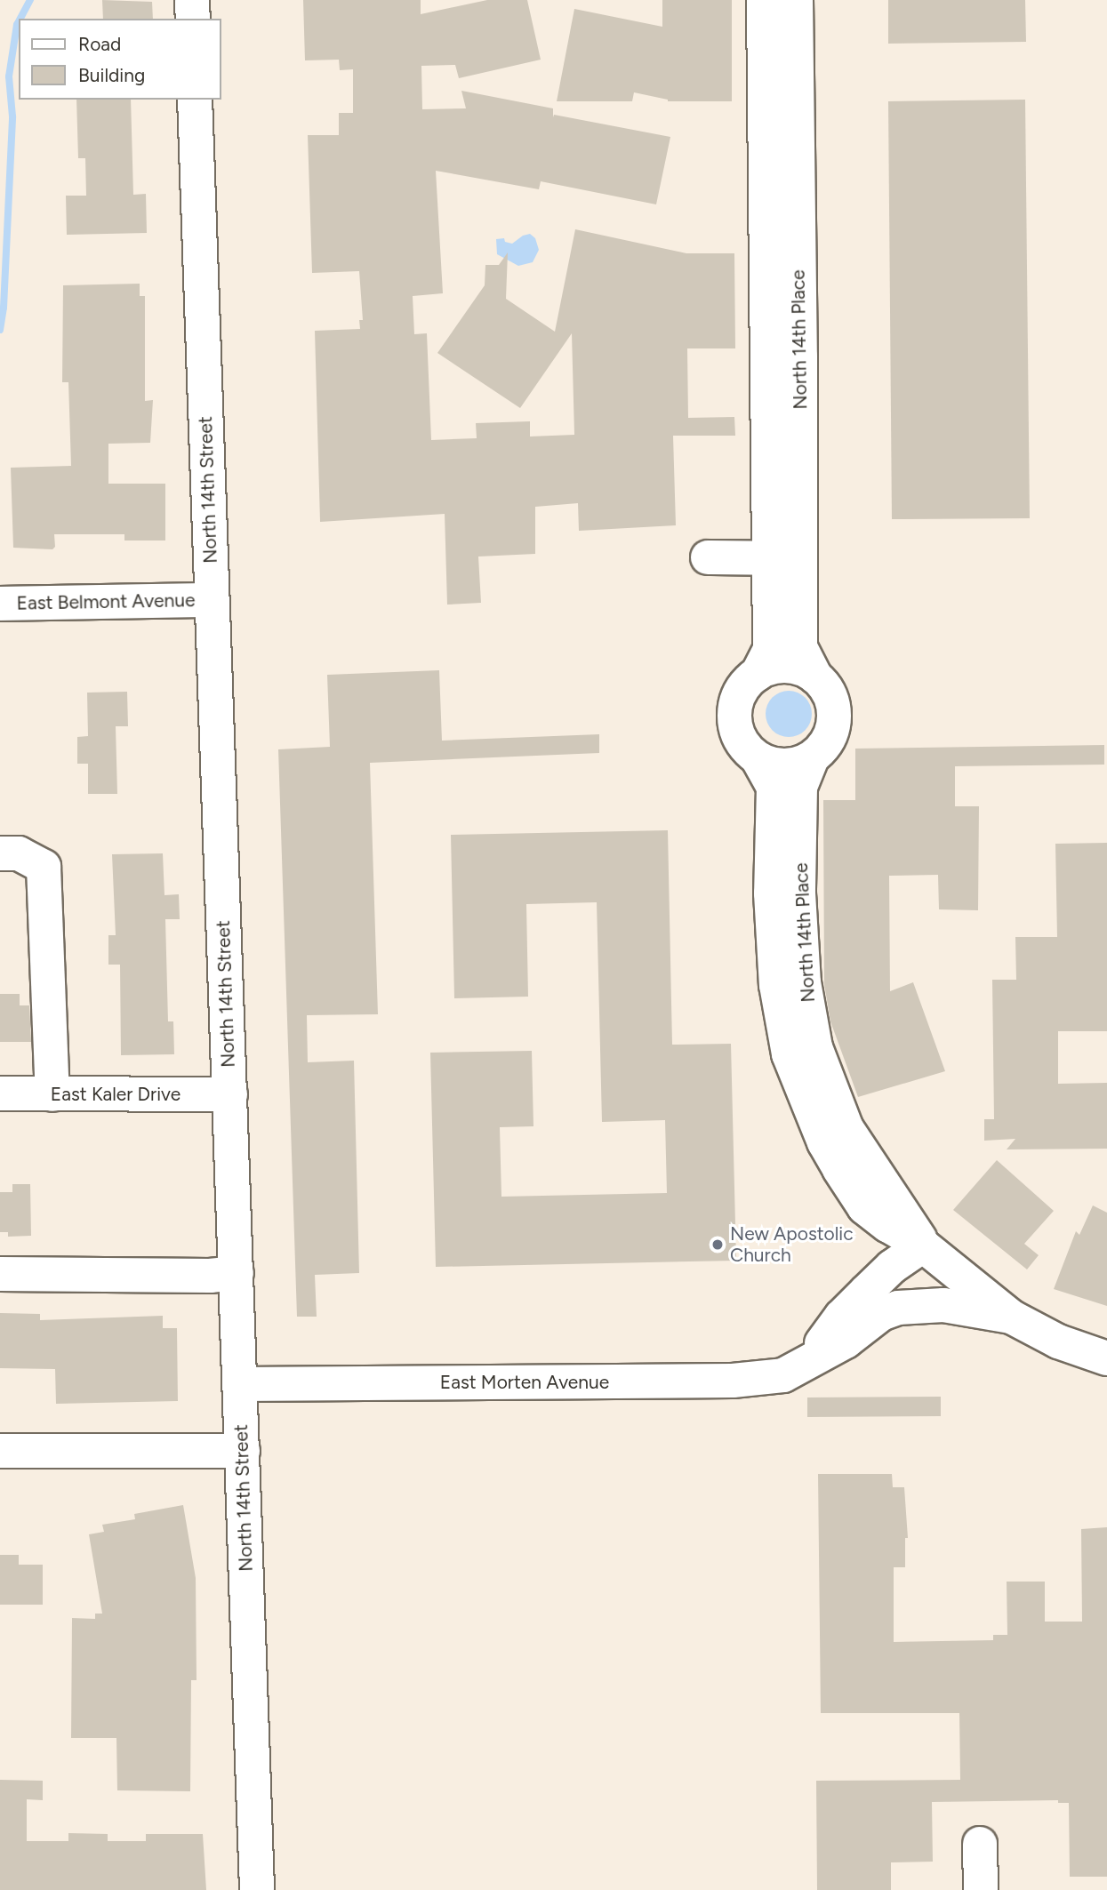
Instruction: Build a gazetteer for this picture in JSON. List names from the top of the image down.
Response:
{
  "streets": {
    "street": [
      "North 14th Place",
      "North 14th Street",
      "East Belmont Avenue",
      "East Kaler Drive",
      "East Morten Avenue"
    ]
  },
  "crossings": [
    ["North 14th Place", "East Morten Avenue"],
    ["North 14th Street", "East Belmont Avenue"],
    ["North 14th Street", "East Kaler Drive"],
    ["North 14th Street", "East Morten Avenue"]
  ],
  "places": ["New Apostolic Church"],
  "legend": ["Road", "Building"]
}
